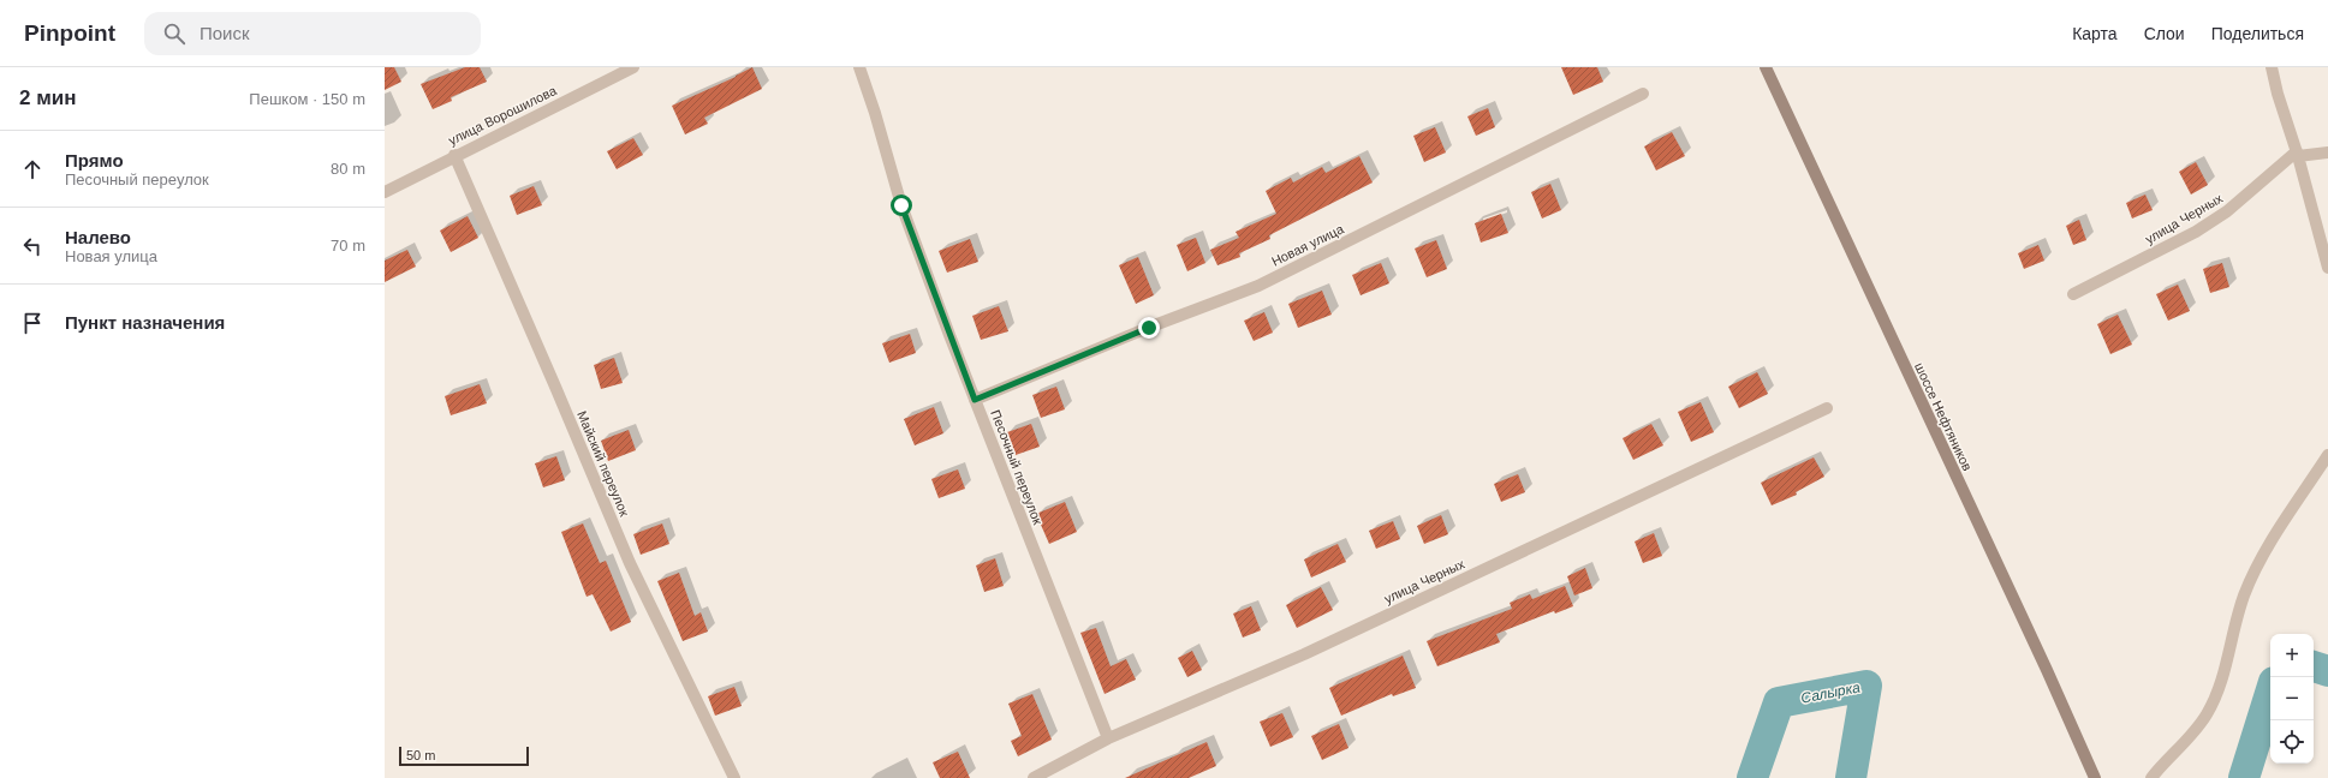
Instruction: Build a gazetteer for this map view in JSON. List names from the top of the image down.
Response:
{
  "streets": {
    "main road": ["шоссе Нефтяников"],
    "street": [
      "улица Ворошилова",
      "улица Черных",
      "Новая улица",
      "Майский переулок",
      "Песочный переулок"
    ]
  },
  "crossings": [
    ["улица Ворошилова", "Майский переулок"],
    ["улица Черных", "Песочный переулок"],
    ["Новая улица", "Песочный переулок"]
  ],
  "water": ["Салырка"],
  "scale_bar": "50 m",
  "page": {
    "header": "Pinpoint",
    "search": "Поиск",
    "nav": ["Карта", "Слои", "Поделиться"],
    "heading": ["2 мин", "Пешком · 150 m"],
    "list": [
      ["Прямо", "Песочный переулок", "80 m"],
      ["Налево", "Новая улица", "70 m"],
      "Пункт назначения"
    ],
    "map_buttons": ["+", "−"],
    "scale": "50 m"
  }
}
